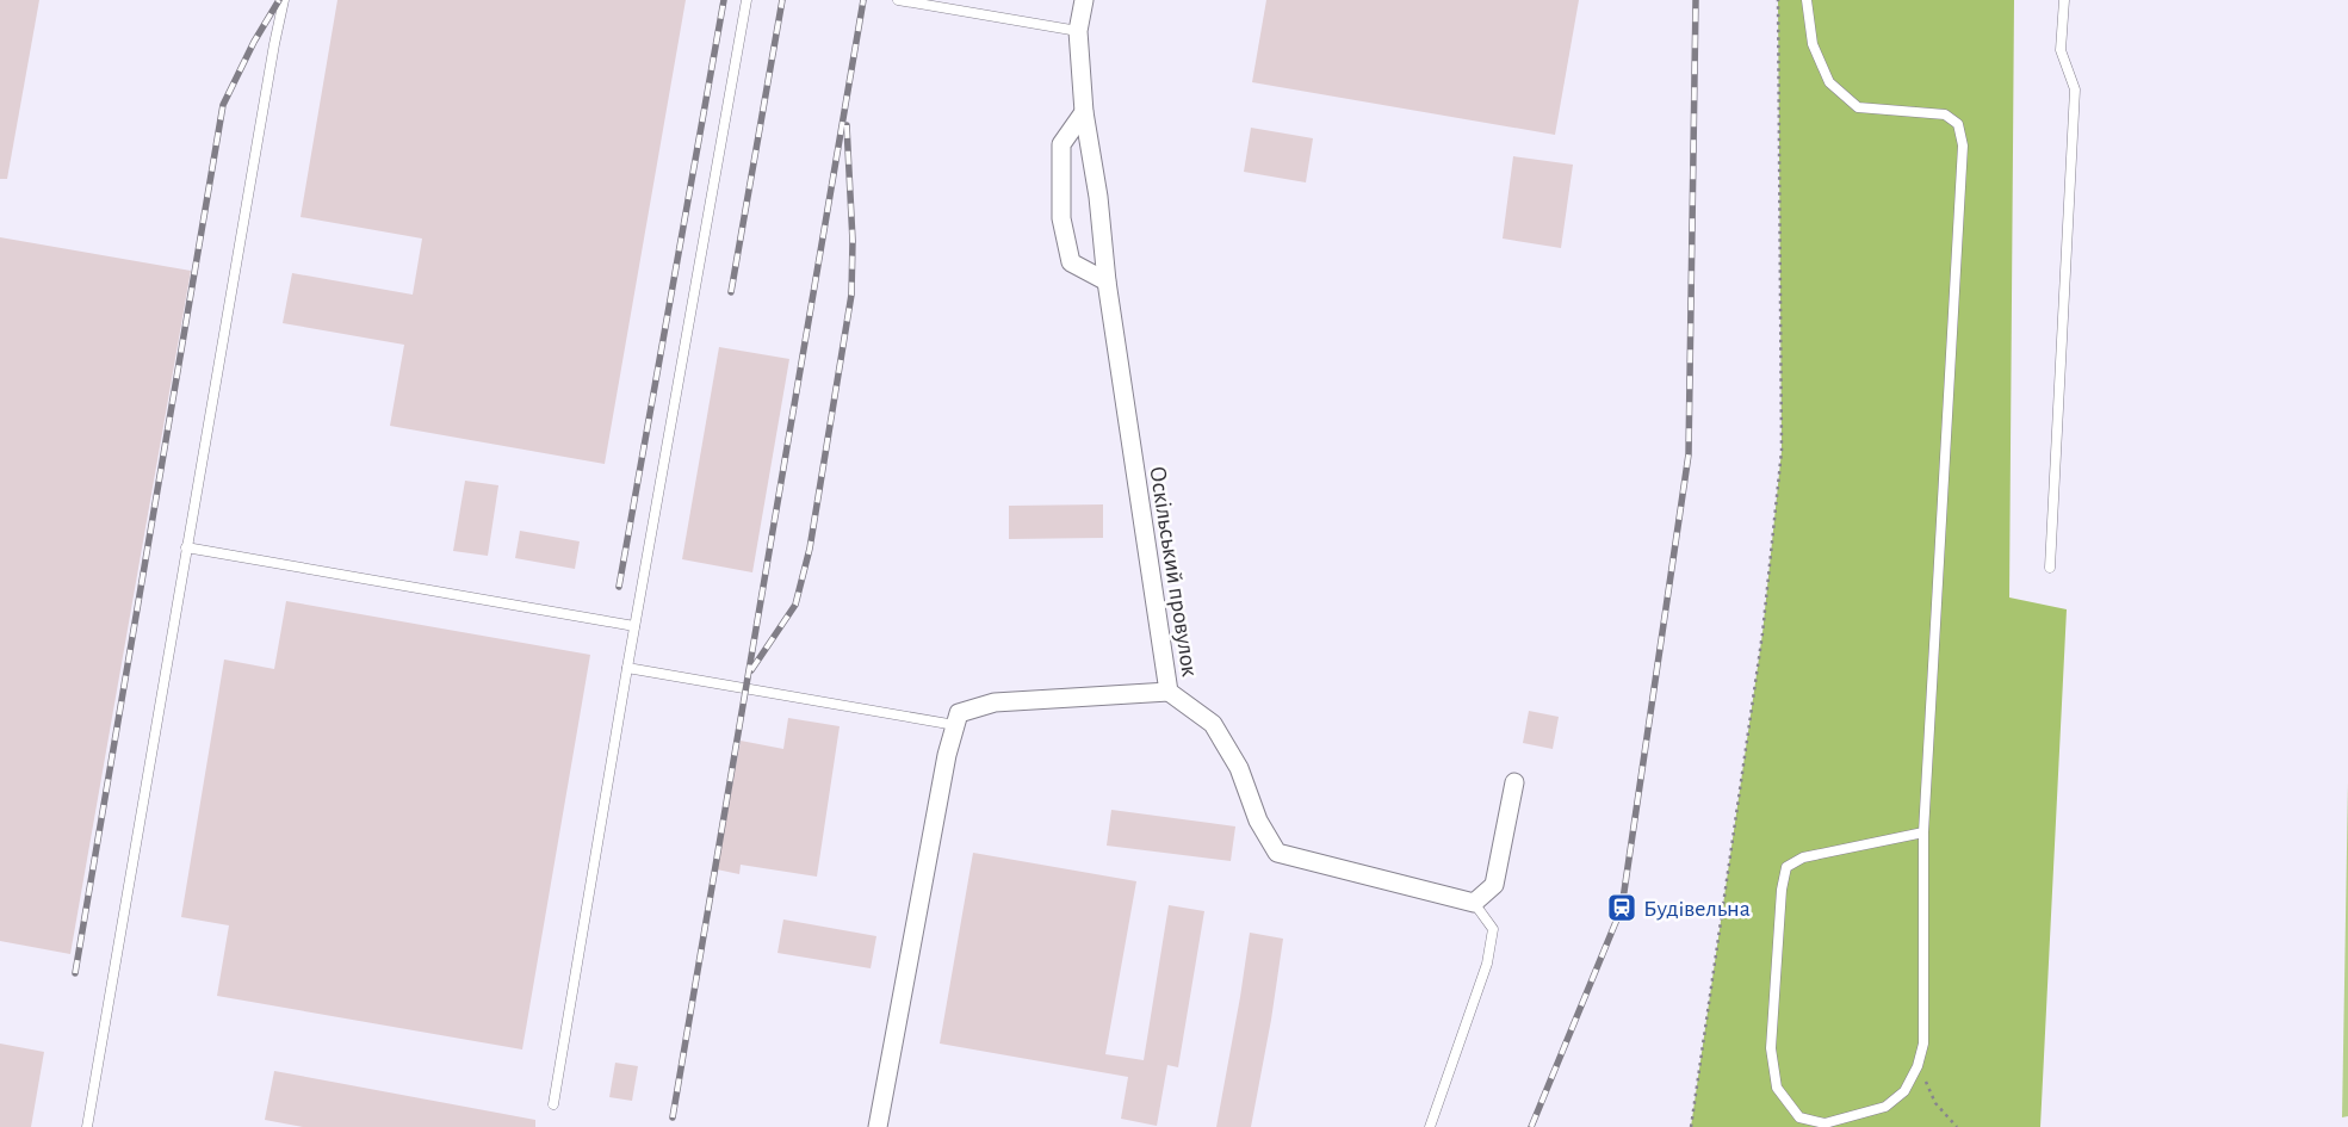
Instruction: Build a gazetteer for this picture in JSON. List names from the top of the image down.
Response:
{
  "streets": {
    "street": ["Оскільський провулок"]
  },
  "places": {
    "station": ["Будівельна"]
  }
}
